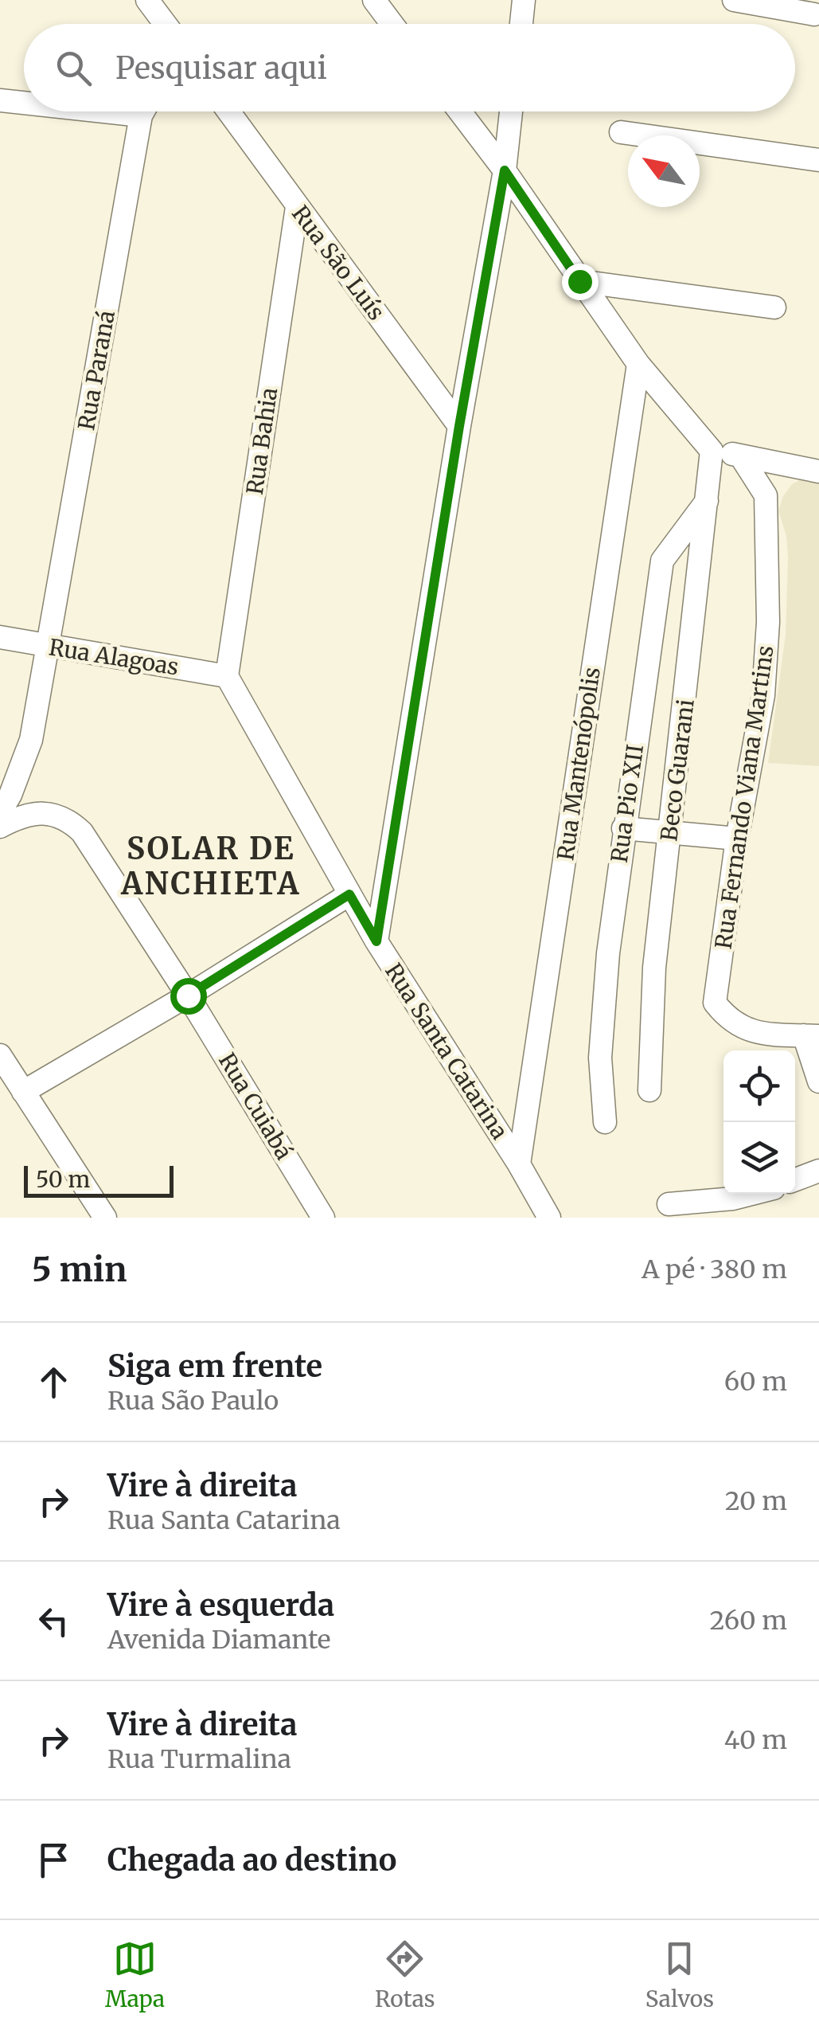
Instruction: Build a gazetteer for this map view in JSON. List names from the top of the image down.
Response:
{
  "streets": {
    "street": [
      "Rua São Luís",
      "Rua Paraná",
      "Rua Bahia",
      "Rua Alagoas",
      "Rua Mantenópolis",
      "Beco Guarani",
      "Rua Fernando Viana Martins",
      "Rua Pio XII",
      "Rua Santa Catarina",
      "Rua Cuiabá"
    ]
  },
  "crossings": [
    ["Rua São Luís", "Rua Bahia"],
    ["Rua Paraná", "Rua Alagoas"],
    ["Rua Bahia", "Rua Alagoas"],
    ["Rua Bahia", "Rua Santa Catarina"],
    ["Rua Alagoas", "Rua Santa Catarina"],
    ["Rua Mantenópolis", "Rua Santa Catarina"],
    ["Beco Guarani", "Rua Pio XII"]
  ],
  "districts": ["SOLAR DE ANCHIETA"],
  "scale_bar": "50 m",
  "north": "top left",
  "page": {
    "search": "Pesquisar aqui",
    "scale": "50 m",
    "heading": ["5 min", "A pé · 380 m"],
    "list": [
      ["Siga em frente", "Rua São Paulo", "60 m"],
      ["Vire à direita", "Rua Santa Catarina", "20 m"],
      ["Vire à esquerda", "Avenida Diamante", "260 m"],
      ["Vire à direita", "Rua Turmalina", "40 m"],
      "Chegada ao destino"
    ],
    "nav": ["Mapa", "Rotas", "Salvos"]
  }
}
